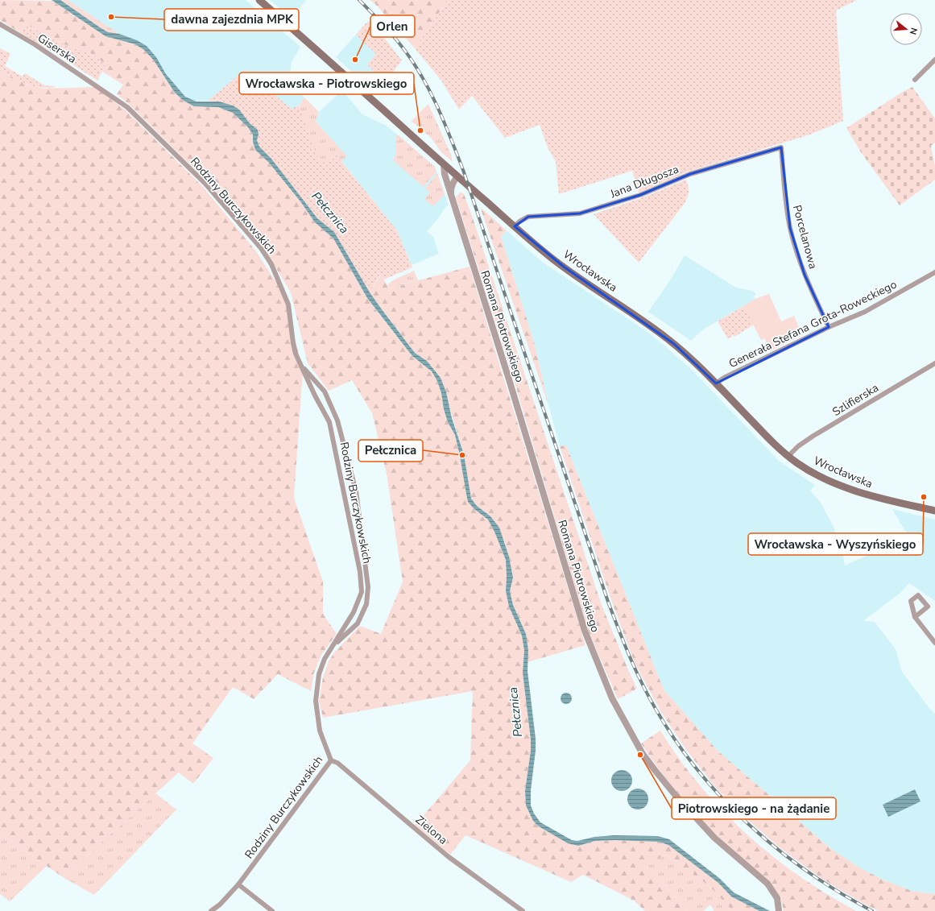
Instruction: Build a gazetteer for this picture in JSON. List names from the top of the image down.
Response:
{
  "streets": {
    "main road": ["Wrocławska"],
    "street": [
      "Giserska",
      "Jana Długosza",
      "Rodziny Burczykowskich",
      "Porcelanowa",
      "Generała Stefana Grota-Roweckiego",
      "Romana Piotrowskiego",
      "Szlifierska",
      "Zielona"
    ]
  },
  "crossings": [
    ["Giserska", "Rodziny Burczykowskich"],
    ["Jana Długosza", "Porcelanowa"],
    ["Jana Długosza", "Wrocławska"],
    ["Rodziny Burczykowskich", "Zielona"],
    ["Porcelanowa", "Generała Stefana Grota-Roweckiego"],
    ["Wrocławska", "Generała Stefana Grota-Roweckiego"],
    ["Wrocławska", "Romana Piotrowskiego"],
    ["Wrocławska", "Szlifierska"]
  ],
  "water": ["Pełcznica"],
  "places": [
    "dawna zajezdnia MPK",
    "Orlen",
    "Wrocławska - Piotrowskiego",
    "Pełcznica",
    "Wrocławska - Wyszyńskiego",
    "Piotrowskiego - na żądanie"
  ],
  "north": "right"
}
